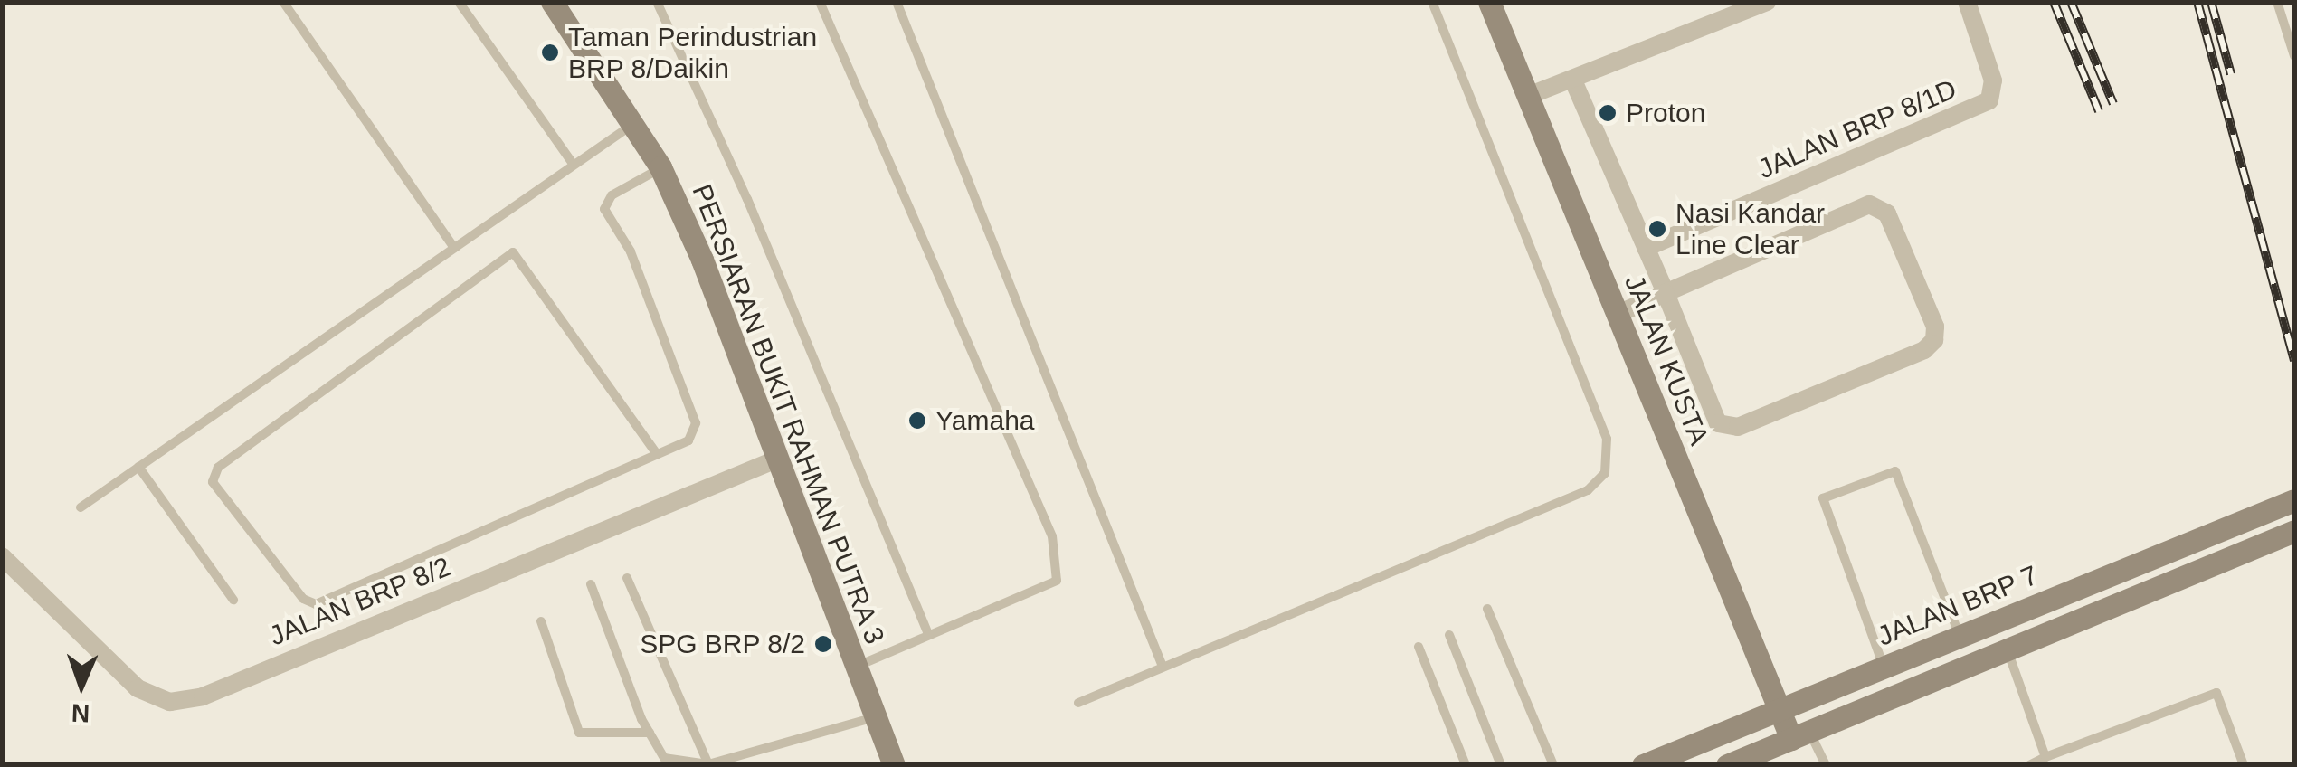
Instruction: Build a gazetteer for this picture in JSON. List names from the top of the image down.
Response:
{
  "streets": {
    "main road": ["JALAN KUSTA", "PERSIARAN BUKIT RAHMAN PUTRA 3", "JALAN BRP 7"],
    "street": ["JALAN BRP 8/1D", "JALAN BRP 8/2"]
  },
  "crossings": [
    ["JALAN KUSTA", "JALAN BRP 7"],
    ["PERSIARAN BUKIT RAHMAN PUTRA 3", "JALAN BRP 8/2"]
  ],
  "places": [
    "Taman Perindustrian BRP 8/Daikin",
    "Proton",
    "Nasi Kandar Line Clear",
    "Yamaha",
    "SPG BRP 8/2"
  ],
  "north": "bottom"
}
